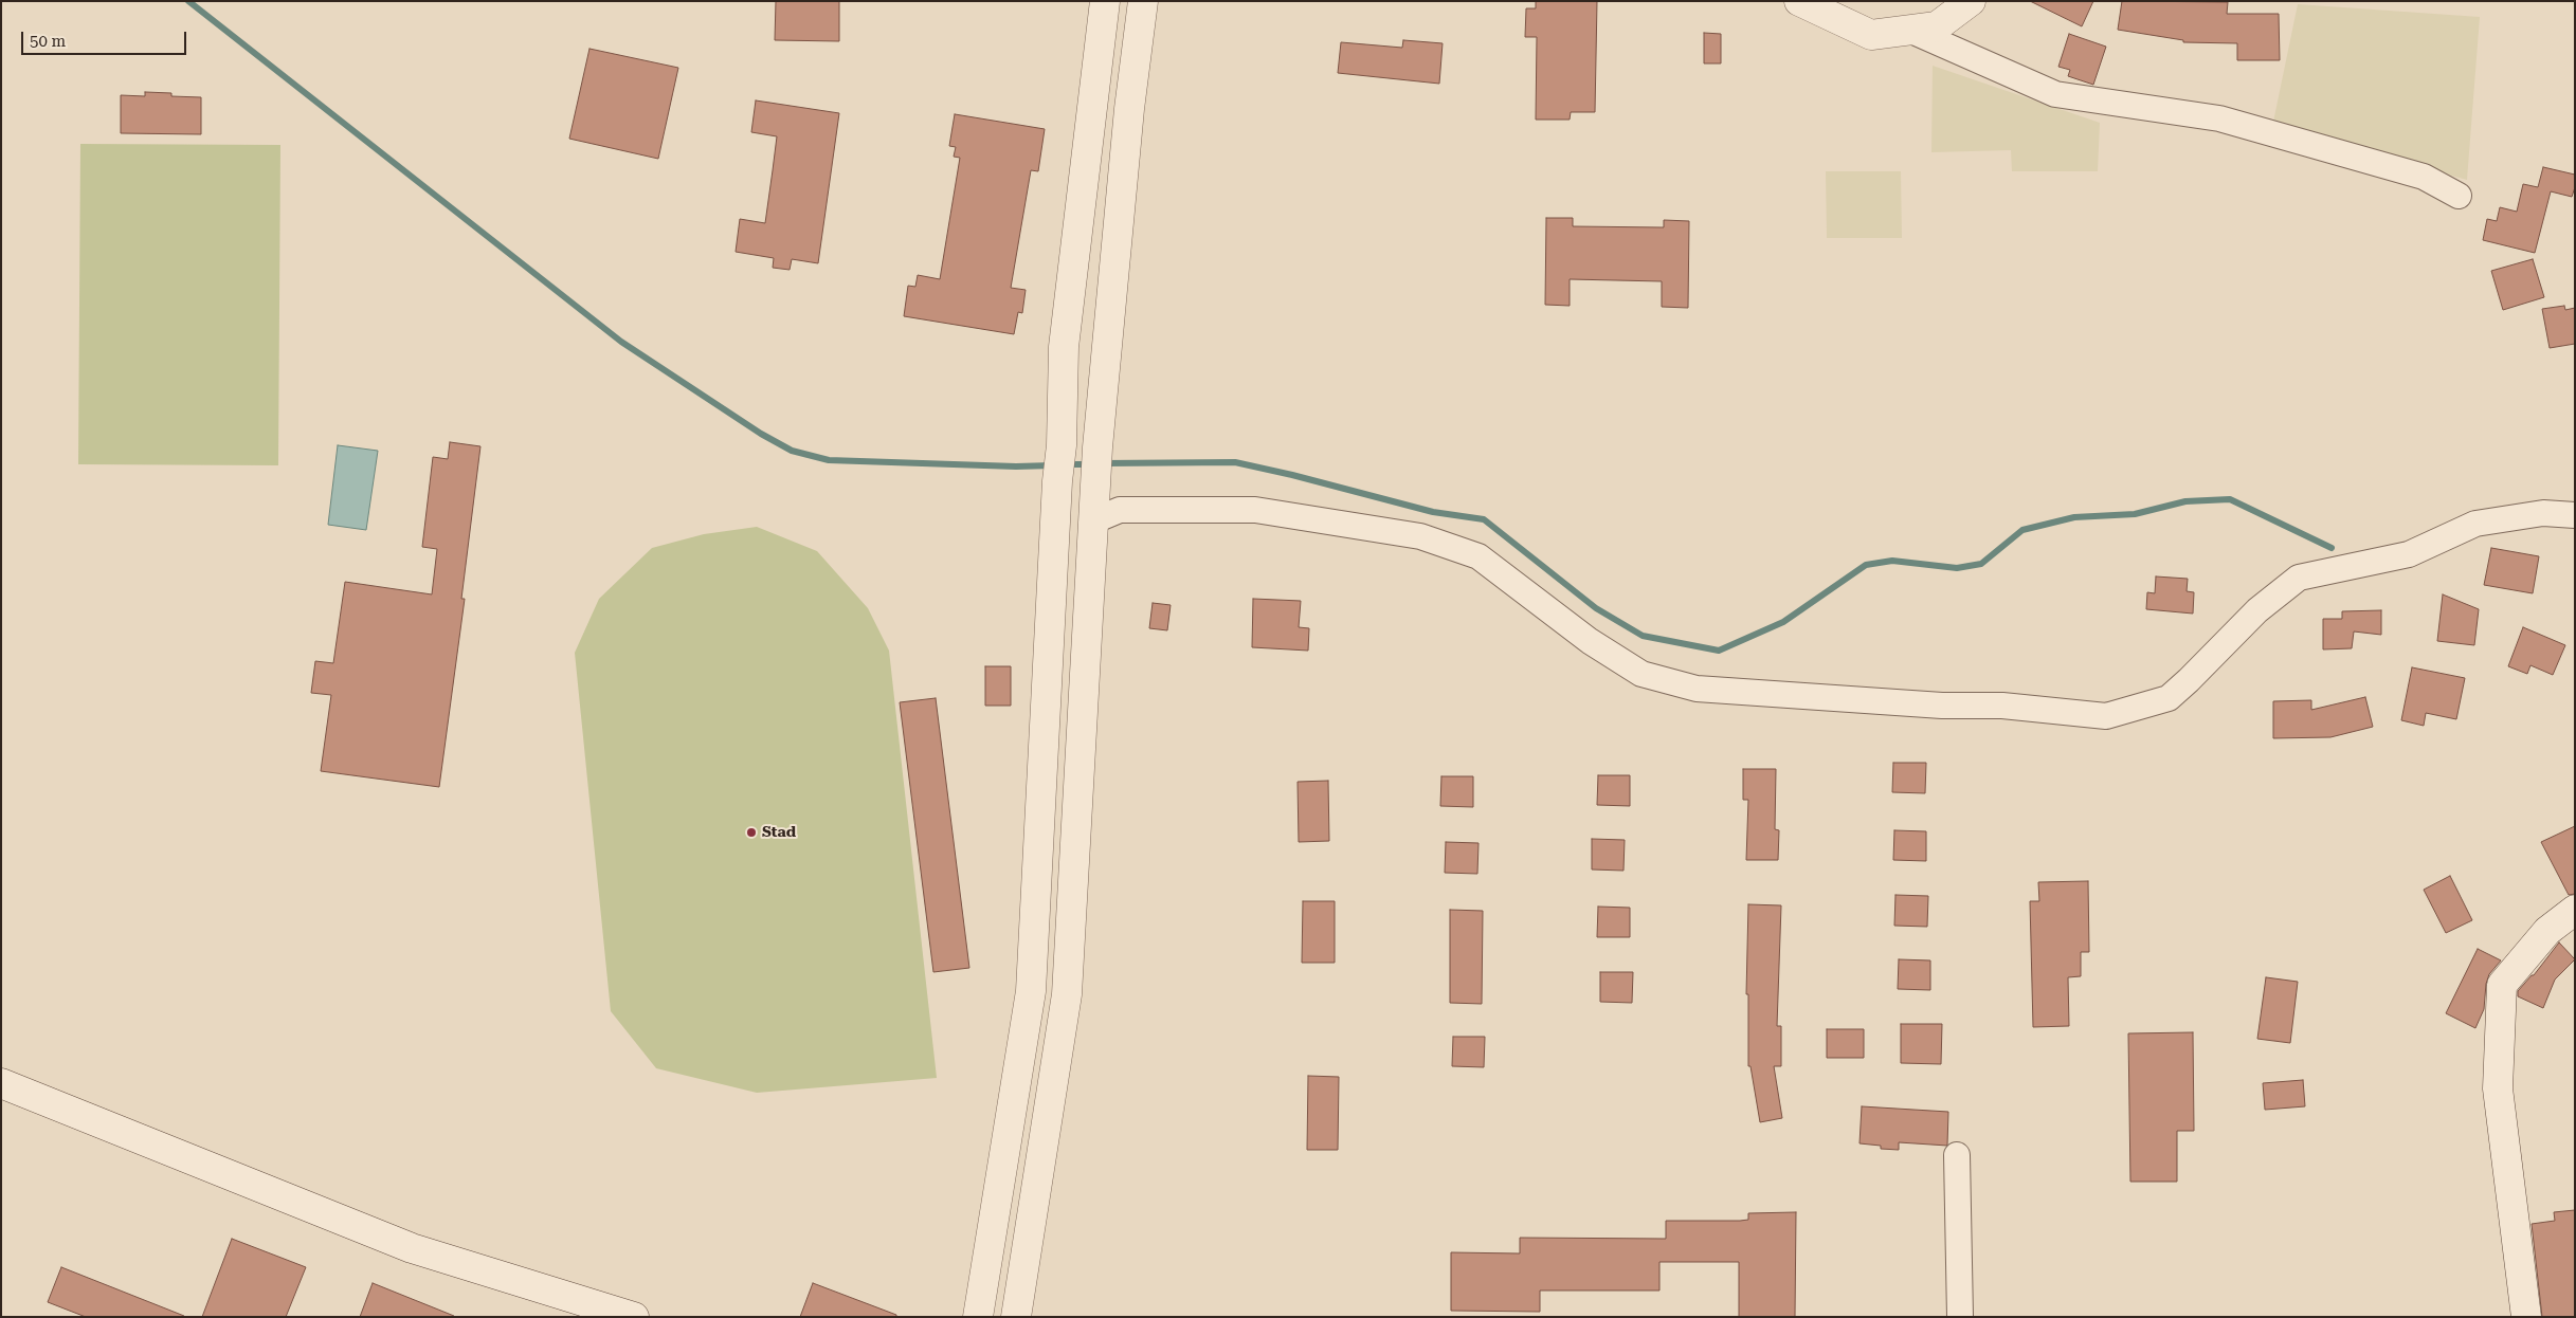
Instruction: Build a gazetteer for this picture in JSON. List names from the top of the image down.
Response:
{
  "places": ["Stad"],
  "scale_bar": "50 m"
}
